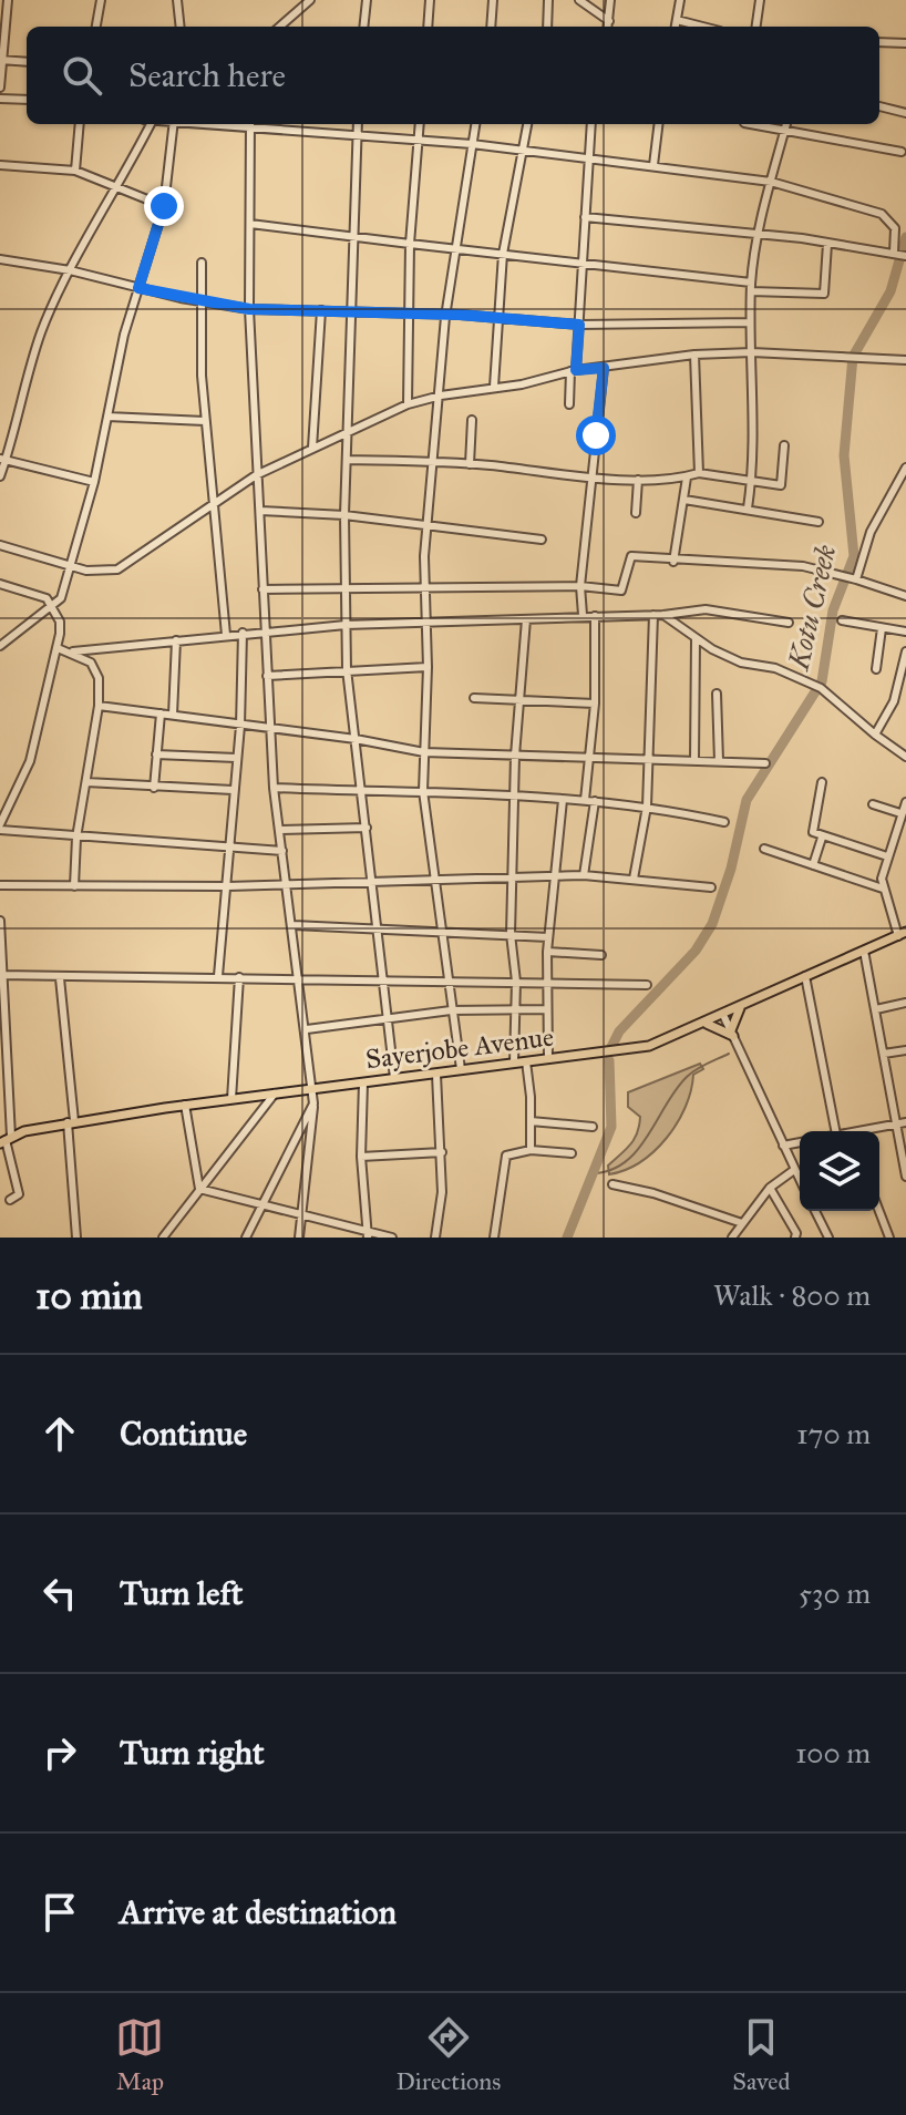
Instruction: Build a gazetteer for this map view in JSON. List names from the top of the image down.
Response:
{
  "streets": {
    "main road": ["Sayerjobe Avenue"]
  },
  "water": ["Kotu Creek"],
  "page": {
    "search": "Search here",
    "heading": ["10 min", "Walk · 800 m"],
    "list": [
      ["Continue", "170 m"],
      ["Turn left", "530 m"],
      ["Turn right", "100 m"],
      "Arrive at destination"
    ],
    "nav": ["Map", "Directions", "Saved"]
  }
}
